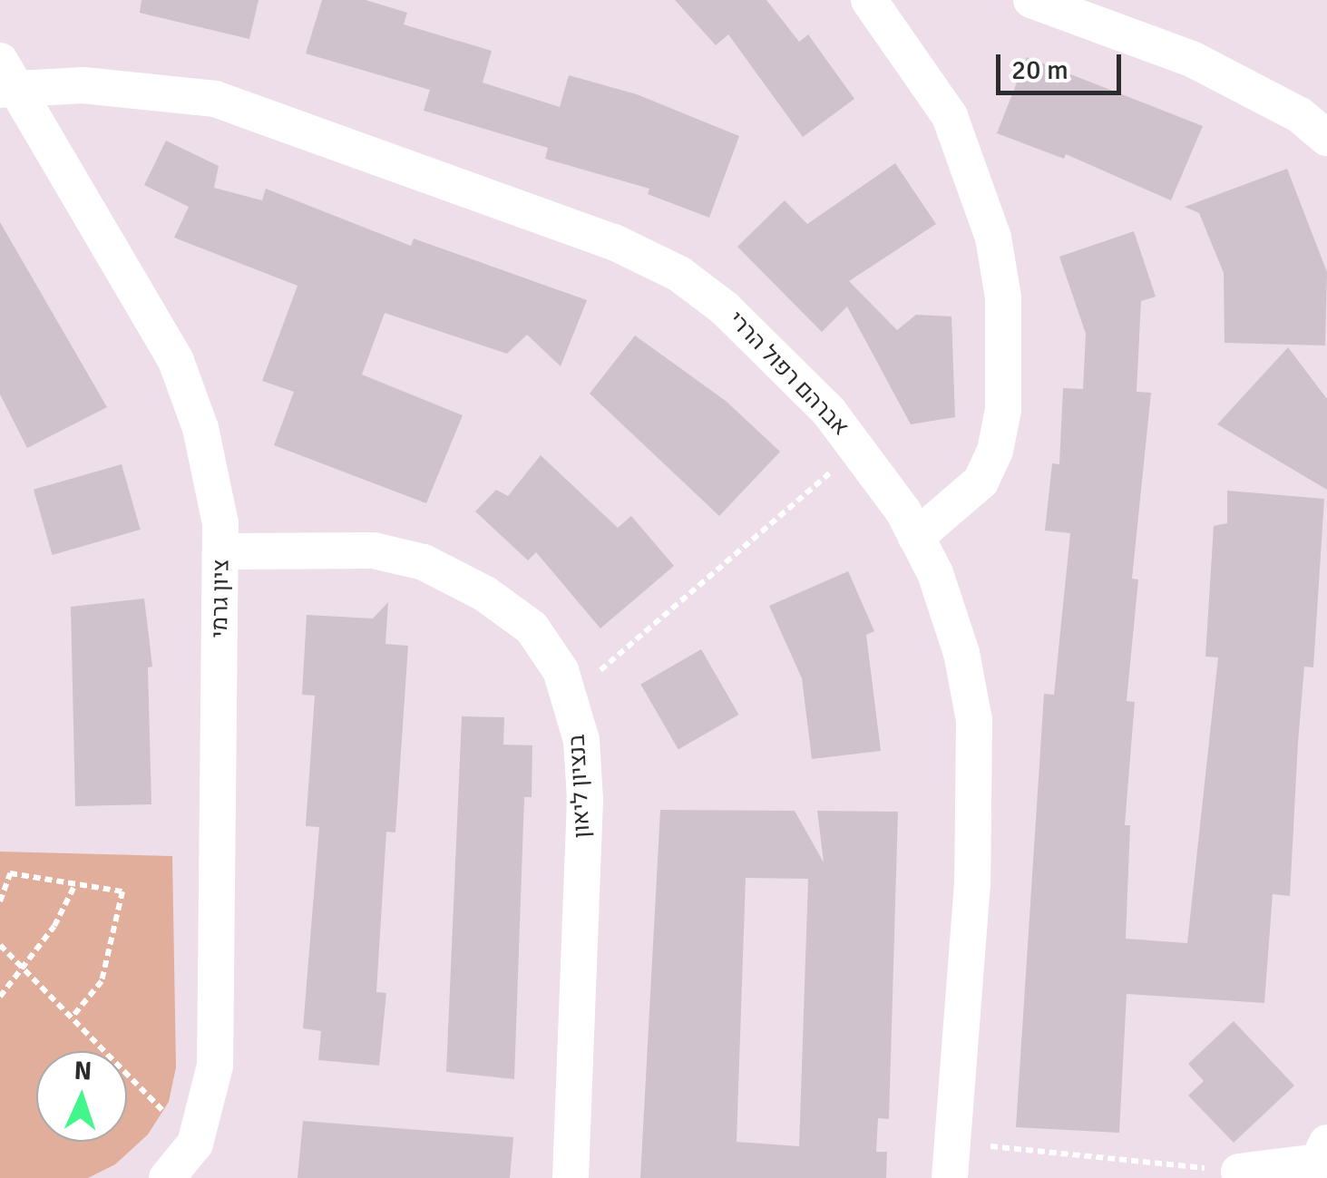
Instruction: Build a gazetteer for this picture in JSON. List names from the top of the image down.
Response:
{
  "streets": {
    "street": ["אברהם רפול הררי", "ציון גרמי", "בנציון ליאון"]
  },
  "crossings": [
    ["אברהם רפול הררי", "ציון גרמי"],
    ["ציון גרמי", "בנציון ליאון"]
  ],
  "scale_bar": "20 m",
  "north": "top"
}
